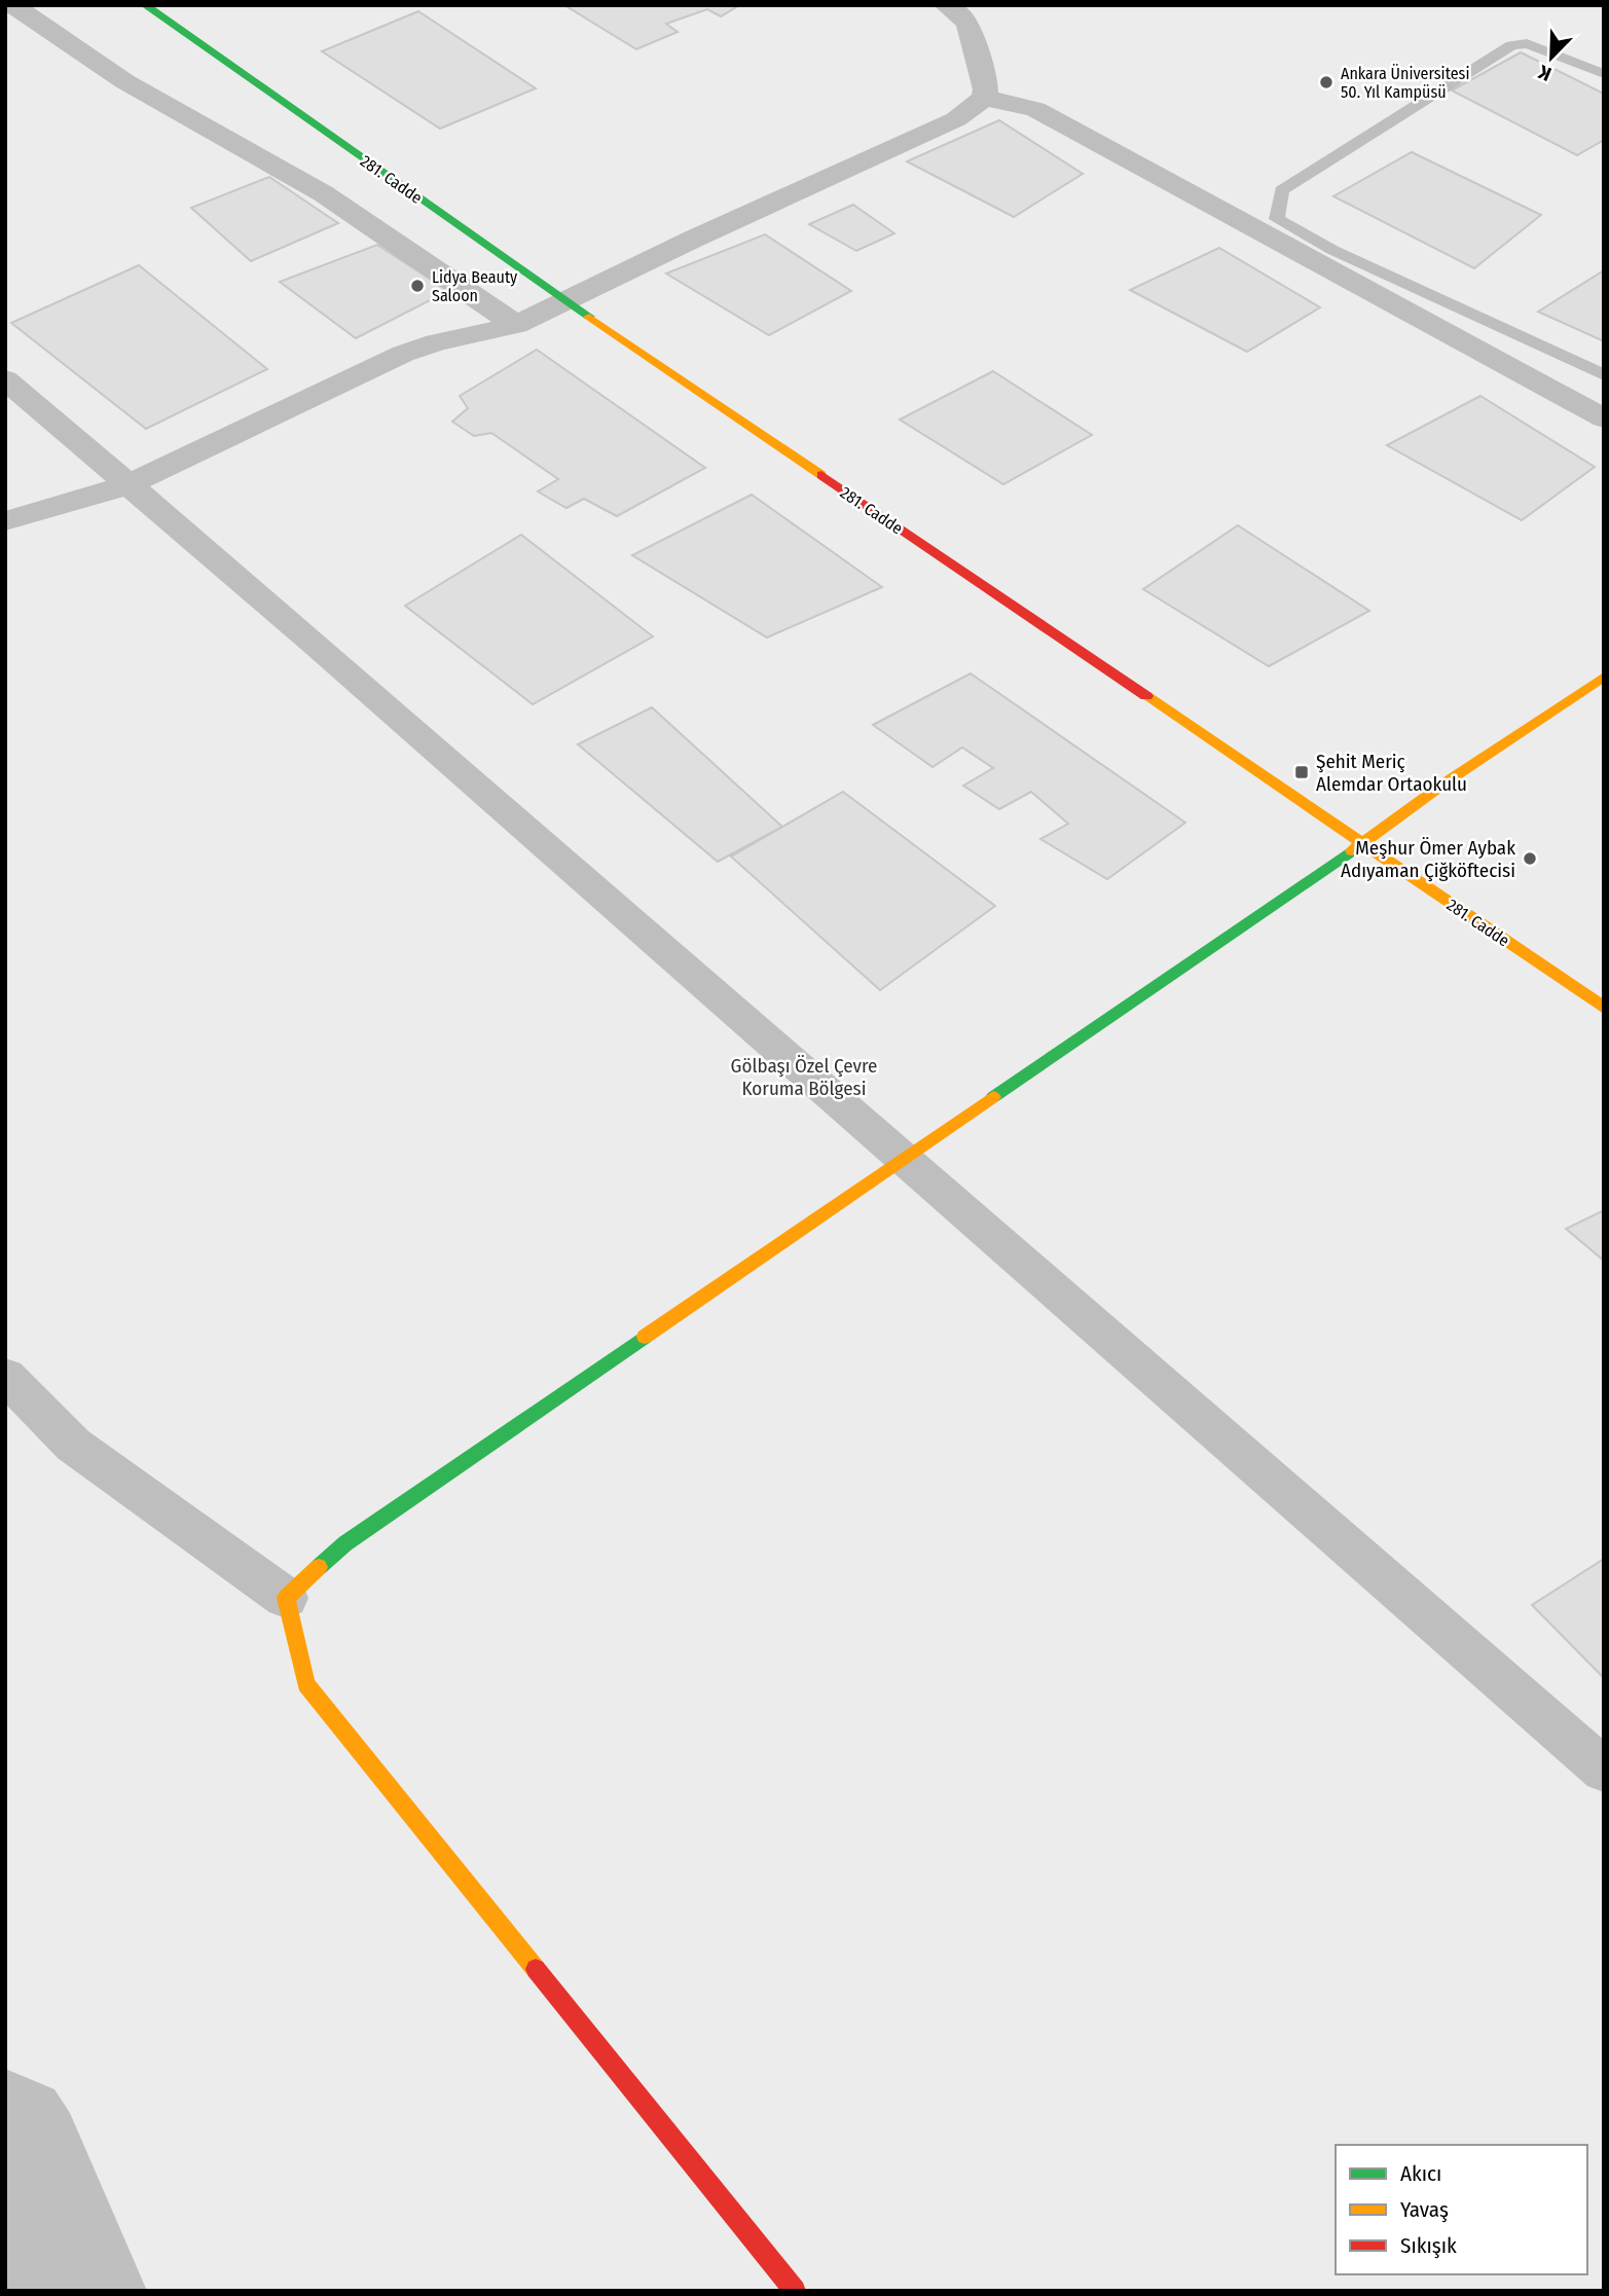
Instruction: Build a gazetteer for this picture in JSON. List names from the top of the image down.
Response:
{
  "streets": {
    "street": ["281. Cadde"]
  },
  "parks": ["Gölbaşı Özel Çevre Koruma Bölgesi"],
  "places": {
    "other": ["Ankara Üniversitesi 50. Yıl Kampüsü", "Lidya Beauty Saloon", "Meşhur Ömer Aybak Adıyaman Çiğköftecisi"],
    "transit": ["Şehit Meriç Alemdar Ortaokulu"]
  },
  "legend": ["Akıcı", "Yavaş", "Sıkışık"],
  "north": "bottom left"
}
